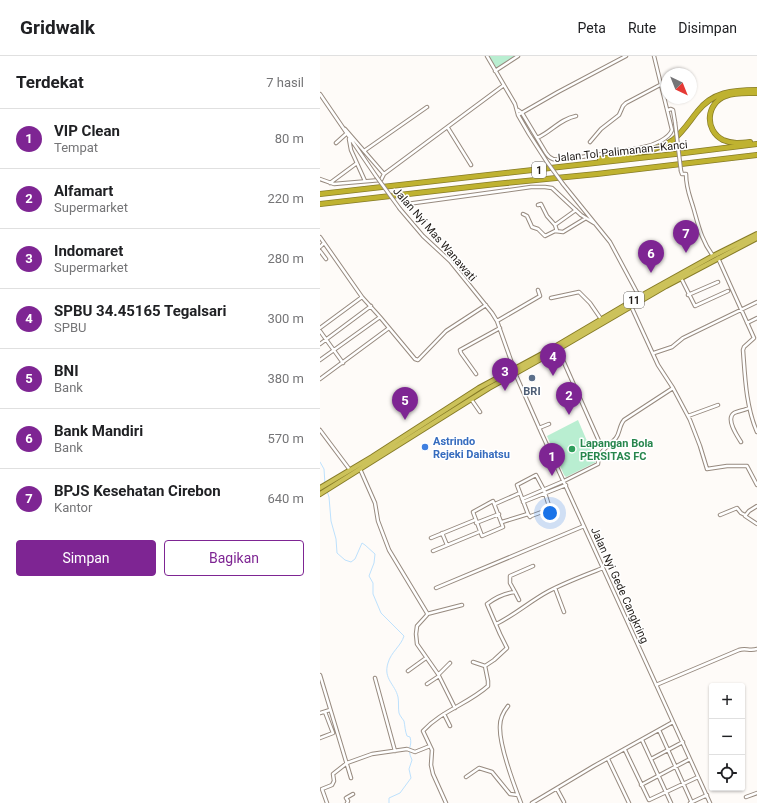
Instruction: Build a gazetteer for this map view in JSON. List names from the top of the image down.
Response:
{
  "streets": {
    "highway": ["Jalan Tol Palimanan–Kanci", "1", "11"],
    "street": ["Jalan Nyi Mas Wanawati", "Jalan Nyi Gede Cangkring"]
  },
  "crossings": [
    ["Jalan Nyi Mas Wanawati", "11"],
    ["Jalan Nyi Mas Wanawati", "Jalan Nyi Gede Cangkring"],
    ["11", "Jalan Nyi Gede Cangkring"]
  ],
  "places": ["BRI", "Astrindo Rejeki Daihatsu", "Lapangan Bola PERSITAS FC"],
  "north": "bottom right",
  "page": {
    "header": "Gridwalk",
    "nav": ["Peta", "Rute", "Disimpan"],
    "heading": ["Terdekat", "7 hasil"],
    "list": [
      {
        "mark": "1",
        "name": "VIP Clean",
        "note": "Tempat",
        "value": "80 m"
      },
      {
        "mark": "2",
        "name": "Alfamart",
        "note": "Supermarket",
        "value": "220 m"
      },
      {
        "mark": "3",
        "name": "Indomaret",
        "note": "Supermarket",
        "value": "280 m"
      },
      {
        "mark": "4",
        "name": "SPBU 34.45165 Tegalsari",
        "note": "SPBU",
        "value": "300 m"
      },
      {
        "mark": "5",
        "name": "BNI",
        "note": "Bank",
        "value": "380 m"
      },
      {
        "mark": "6",
        "name": "Bank Mandiri",
        "note": "Bank",
        "value": "570 m"
      },
      {
        "mark": "7",
        "name": "BPJS Kesehatan Cirebon",
        "note": "Kantor",
        "value": "640 m"
      }
    ],
    "pins": [
      "7",
      "6",
      "4",
      "3",
      "2",
      "5",
      "1"
    ],
    "buttons": ["Simpan", "Bagikan"],
    "map_buttons": ["+", "−"]
  }
}
